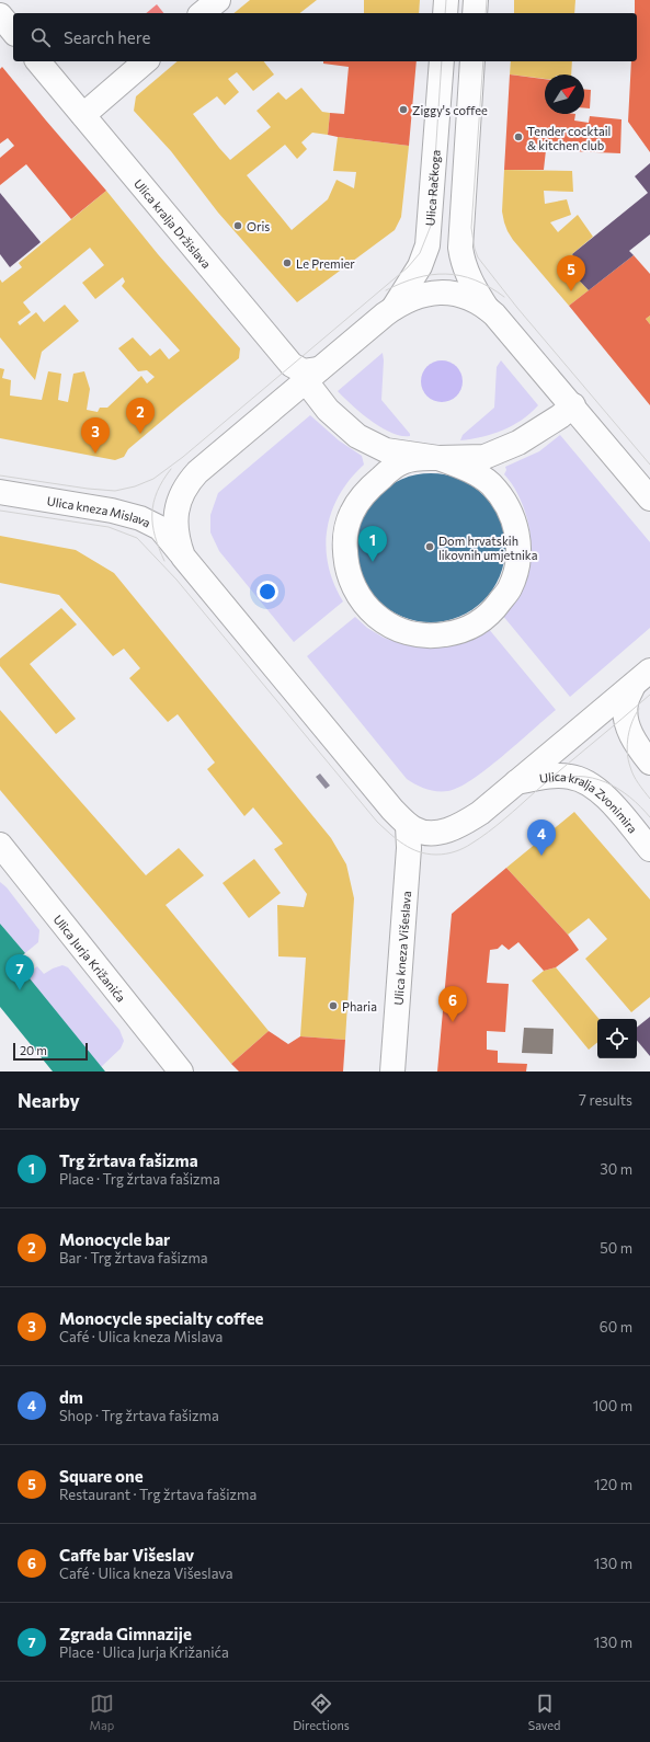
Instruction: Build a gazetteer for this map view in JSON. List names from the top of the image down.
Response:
{
  "streets": {
    "main road": [
      "Ulica Račkoga",
      "Ulica kralja Držislava",
      "Ulica kneza Mislava",
      "Ulica kralja Zvonimira",
      "Ulica kneza Višeslava",
      "Ulica Jurja Križanića"
    ]
  },
  "crossings": [
    ["Ulica kneza Mislava", "Ulica kneza Višeslava"]
  ],
  "places": [
    "Ziggy's coffee",
    "Tender cocktail & kitchen club",
    "Oris",
    "Le Premier",
    "Dom hrvatskih likovnih umjetnika",
    "Pharia"
  ],
  "scale_bar": "20 m",
  "north": "top right",
  "page": {
    "search": "Search here",
    "pins": [
      "5",
      "2",
      "3",
      "1",
      "4",
      "7",
      "6"
    ],
    "scale": "20 m",
    "heading": ["Nearby", "7 results"],
    "list": [
      {
        "mark": "1",
        "name": "Trg žrtava fašizma",
        "note": "Place · Trg žrtava fašizma",
        "value": "30 m"
      },
      {
        "mark": "2",
        "name": "Monocycle bar",
        "note": "Bar · Trg žrtava fašizma",
        "value": "50 m"
      },
      {
        "mark": "3",
        "name": "Monocycle specialty coffee",
        "note": "Café · Ulica kneza Mislava",
        "value": "60 m"
      },
      {
        "mark": "4",
        "name": "dm",
        "note": "Shop · Trg žrtava fašizma",
        "value": "100 m"
      },
      {
        "mark": "5",
        "name": "Square one",
        "note": "Restaurant · Trg žrtava fašizma",
        "value": "120 m"
      },
      {
        "mark": "6",
        "name": "Caffe bar Višeslav",
        "note": "Café · Ulica kneza Višeslava",
        "value": "130 m"
      },
      {
        "mark": "7",
        "name": "Zgrada Gimnazije",
        "note": "Place · Ulica Jurja Križanića",
        "value": "130 m"
      }
    ],
    "nav": ["Map", "Directions", "Saved"]
  }
}
